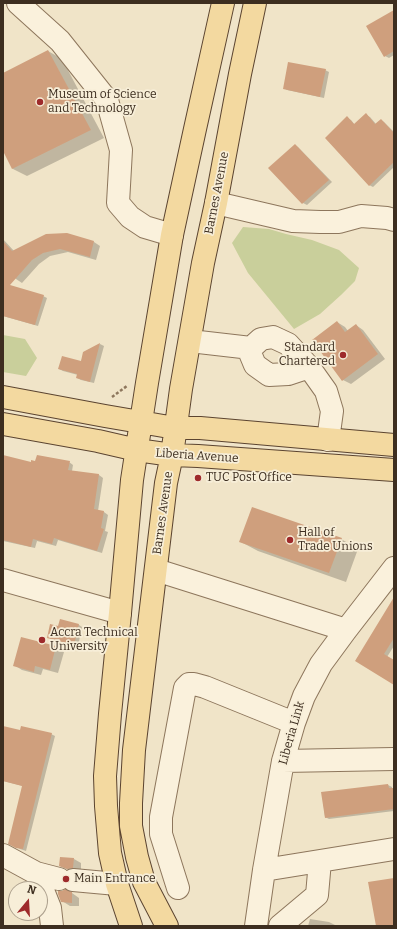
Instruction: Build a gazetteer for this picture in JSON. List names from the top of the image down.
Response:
{
  "streets": {
    "main road": ["Barnes Avenue", "Liberia Avenue"],
    "street": ["Liberia Link"]
  },
  "crossings": [
    ["Barnes Avenue", "Liberia Avenue"]
  ],
  "places": [
    "Museum of Science and Technology",
    "Standard Chartered",
    "TUC Post Office",
    "Hall of Trade Unions",
    "Accra Technical University",
    "Main Entrance"
  ],
  "north": "top"
}
